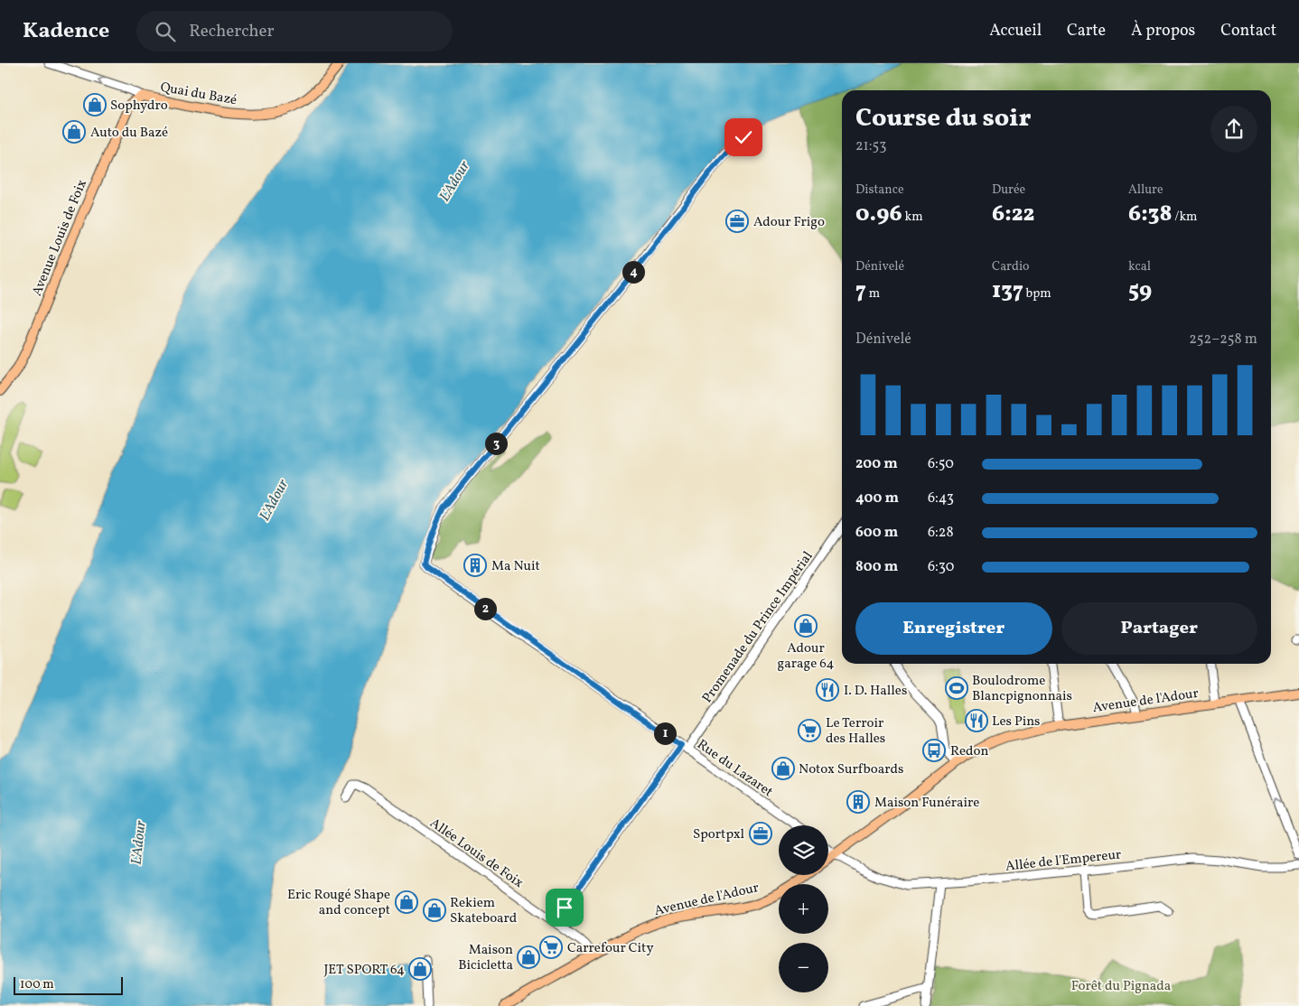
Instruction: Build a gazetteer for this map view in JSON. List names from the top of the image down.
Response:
{
  "streets": {
    "main road": ["Quai du Bazé", "Avenue Louis de Foix", "Avenue de l'Adour"],
    "street": [
      "Promenade du Prince Impérial",
      "Rue du Lazaret",
      "Allée Louis de Foix",
      "Allée de l'Empereur"
    ]
  },
  "crossings": [
    ["Quai du Bazé", "Avenue Louis de Foix"],
    ["Promenade du Prince Impérial", "Rue du Lazaret"],
    ["Promenade du Prince Impérial", "Allée Louis de Foix"],
    ["Avenue de l'Adour", "Allée Louis de Foix"],
    ["Avenue de l'Adour", "Allée de l'Empereur"]
  ],
  "water": ["L'Adour"],
  "parks": ["Forêt du Pignada"],
  "places": {
    "shop": [
      "Sophydro",
      "Auto du Bazé",
      "Adour garage 64",
      "Notox Surfboards",
      "Eric Rougé Shape and concept",
      "Rekiem Skateboard",
      "Maison Bicicletta",
      "JET SPORT 64"
    ],
    "office": ["Adour Frigo", "Sportpxl"],
    "building": ["Ma Nuit", "Maison Funéraire"],
    "sports": ["Boulodrome Blancpignonnais"],
    "restaurant": ["I. D. Halles", "Les Pins"],
    "supermarket": ["Le Terroir des Halles", "Carrefour City"],
    "bus stop": ["Redon"]
  },
  "scale_bar": "100 m",
  "page": {
    "header": "Kadence",
    "search": "Rechercher",
    "nav": [
      "Accueil",
      "Carte",
      "À propos",
      "Contact"
    ],
    "heading": ["Course du soir", "21:53"],
    "stats": [
      ["Distance", "0.96 km"],
      ["Durée", "6:22"],
      ["Allure", "6:38 /km"],
      ["Dénivelé", "7 m"],
      ["Cardio", "137 bpm"],
      ["kcal", "59"]
    ],
    "pins": [
      "4",
      "3",
      "2",
      "1"
    ],
    "chart": ["Dénivelé", "252–258 m"],
    "list": [
      {
        "name": "200 m",
        "note": "6:50"
      },
      {
        "name": "400 m",
        "note": "6:43"
      },
      {
        "name": "600 m",
        "note": "6:28"
      },
      {
        "name": "800 m",
        "note": "6:30"
      }
    ],
    "buttons": ["Enregistrer", "Partager"],
    "map_buttons": ["+", "−"],
    "scale": "100 m"
  }
}
